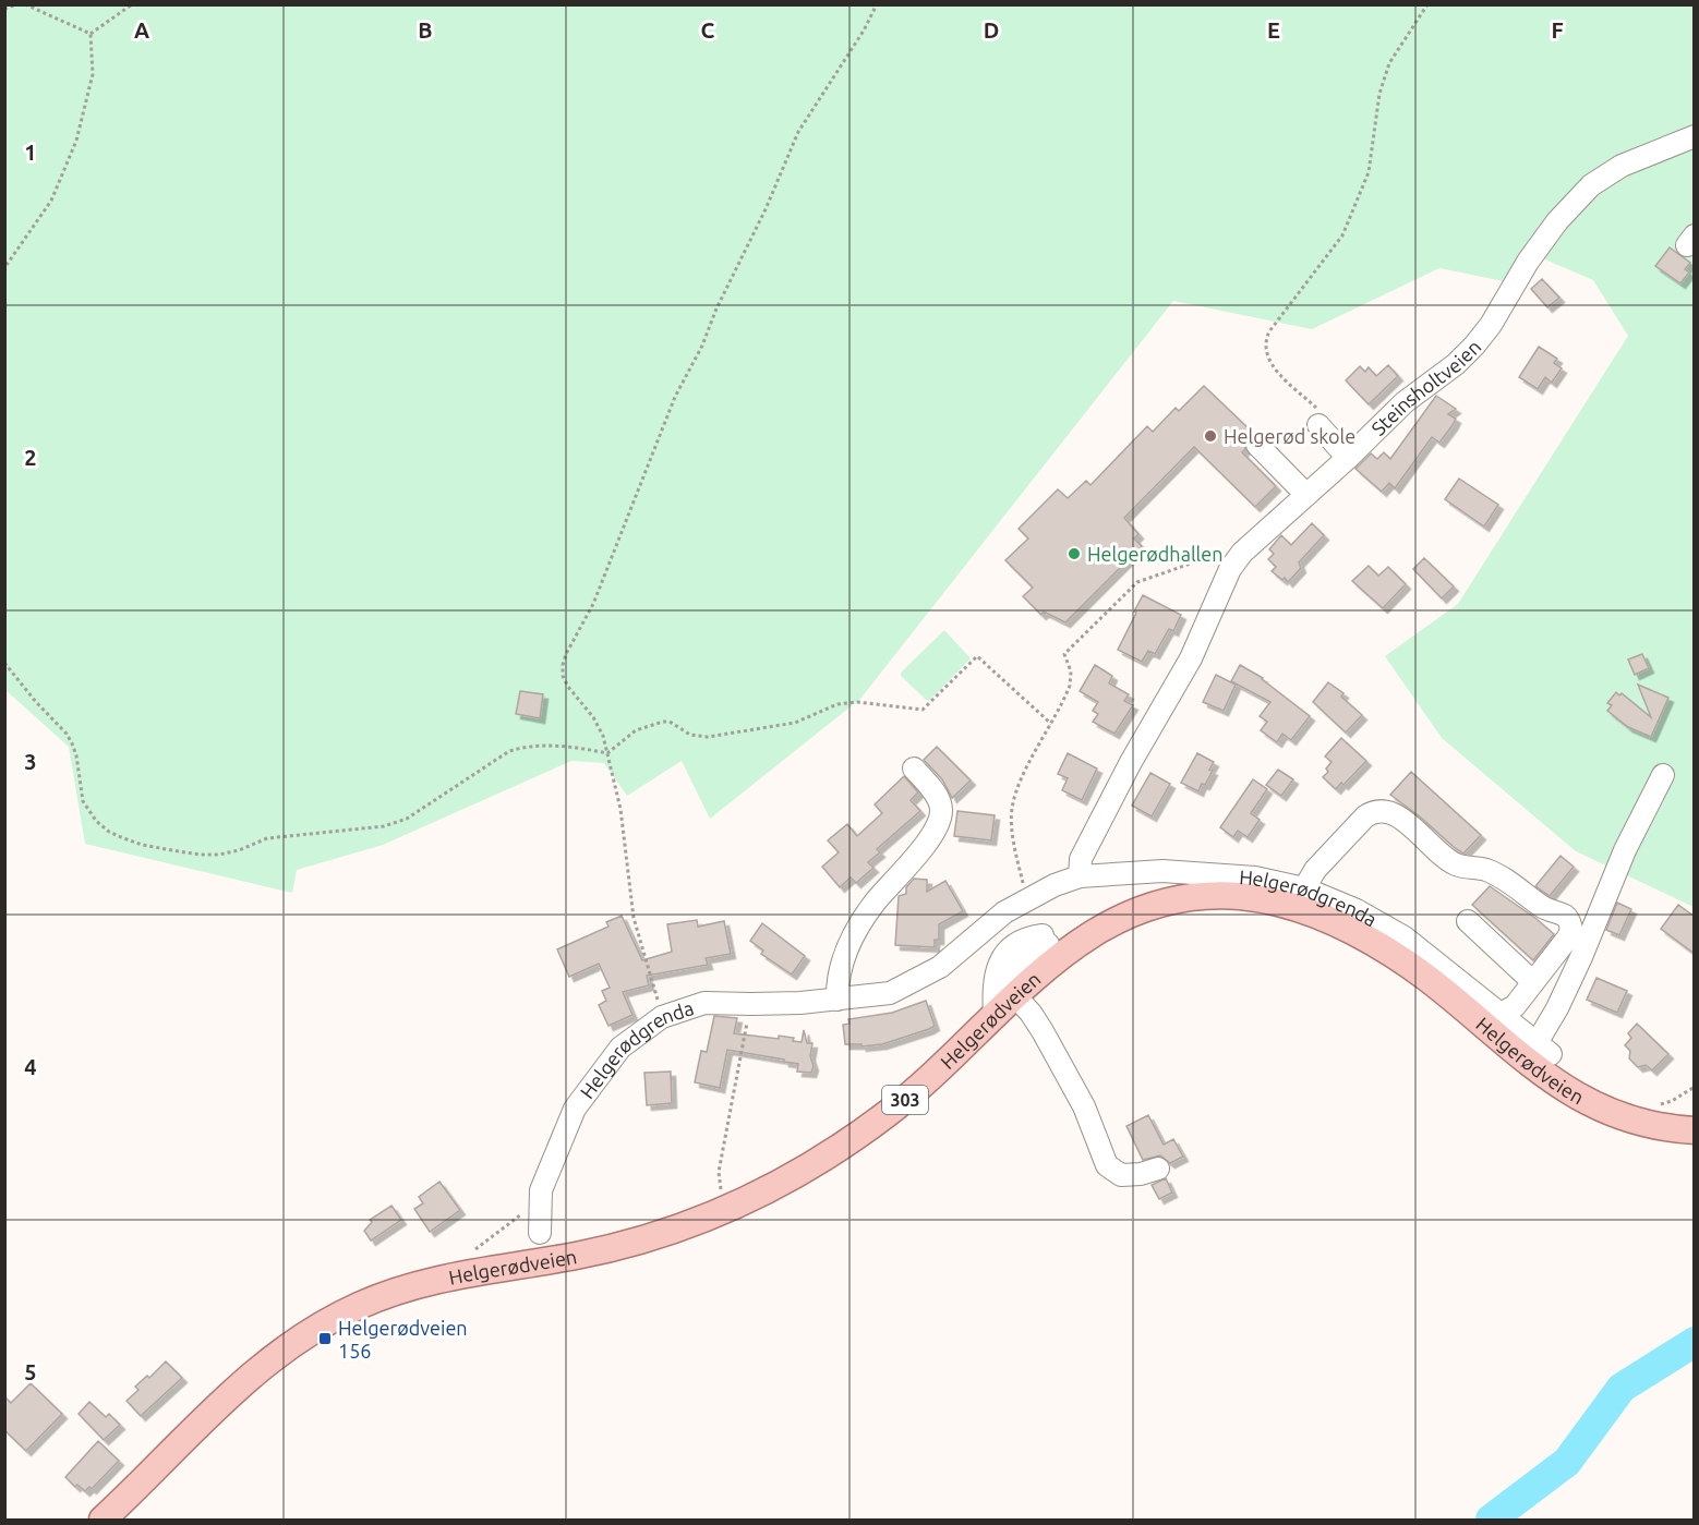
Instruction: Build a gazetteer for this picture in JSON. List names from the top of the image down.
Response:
{
  "streets": {
    "main road": ["Helgerødveien", "303"],
    "street": ["Steinsholtveien", "Helgerødgrenda"]
  },
  "crossings": [
    ["Steinsholtveien", "Helgerødgrenda"]
  ],
  "places": {
    "other": ["Helgerød skole", "Helgerødhallen"],
    "transit": ["Helgerødveien 156"]
  },
  "grid": {
    "columns": [
      "A",
      "B",
      "C",
      "D",
      "E",
      "F"
    ],
    "rows": [
      "1",
      "2",
      "3",
      "4",
      "5"
    ]
  }
}
